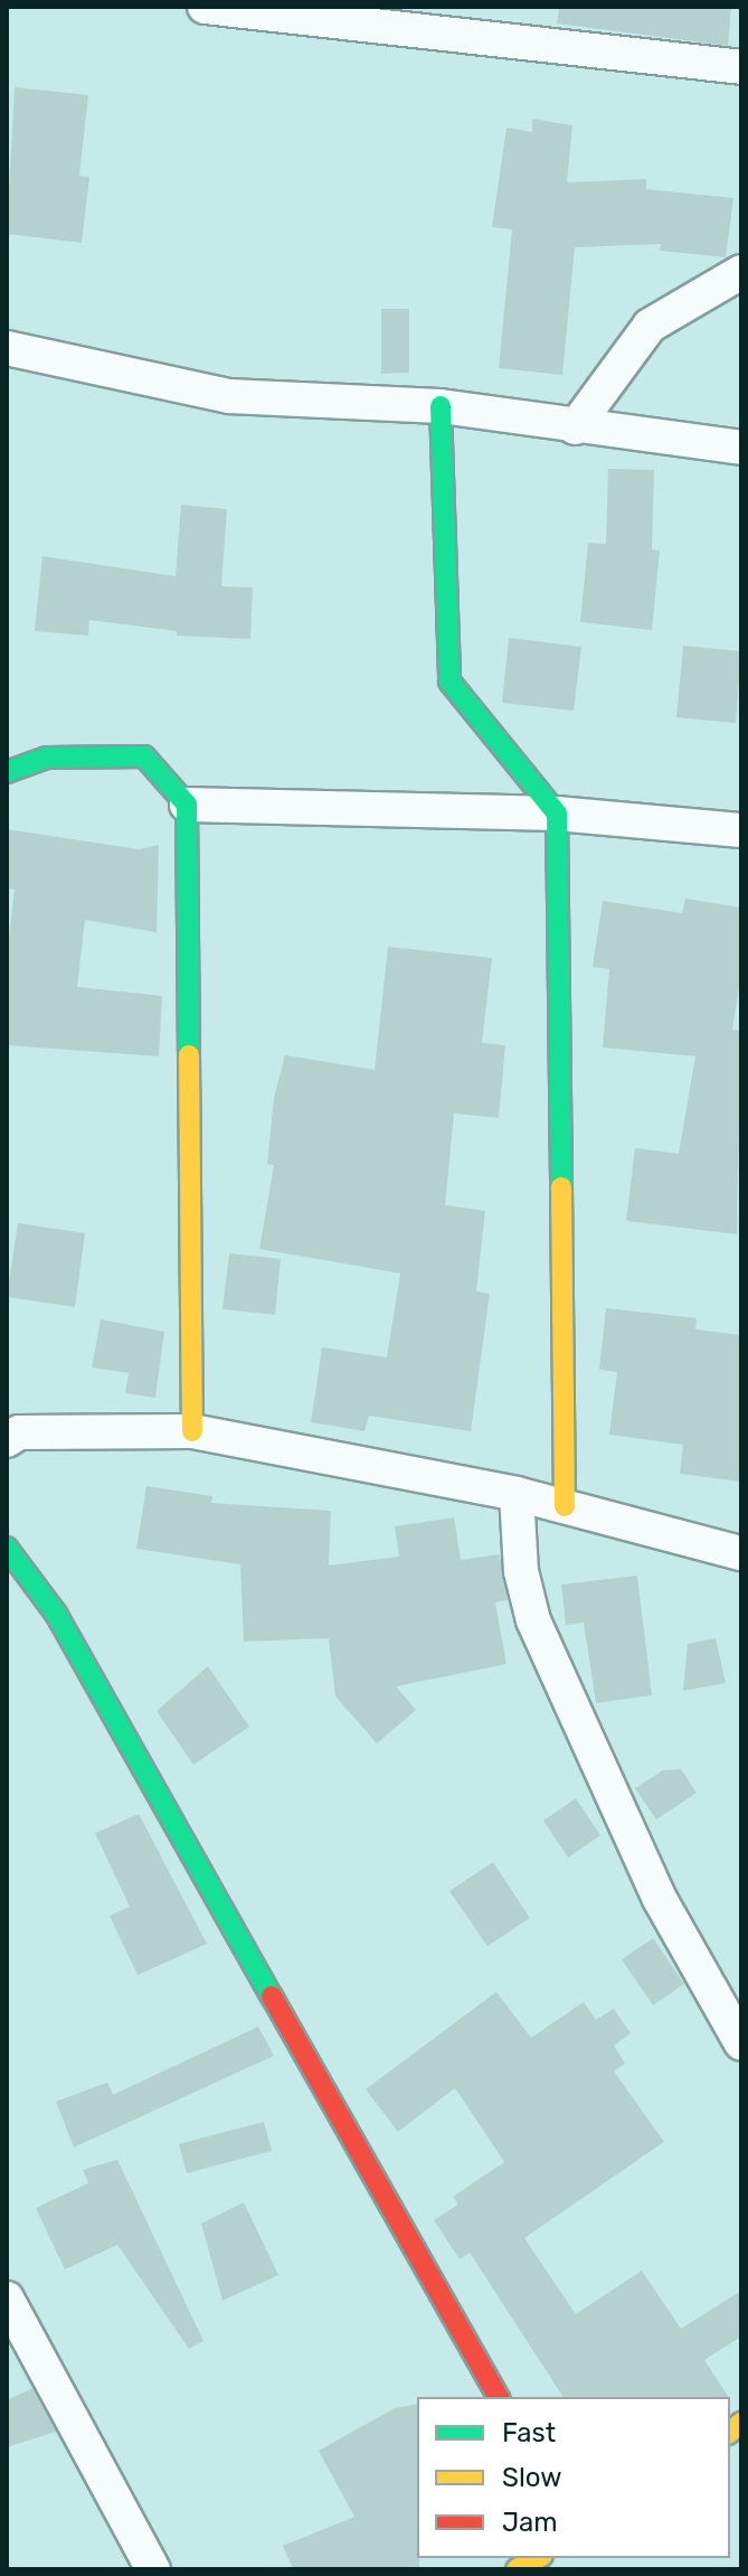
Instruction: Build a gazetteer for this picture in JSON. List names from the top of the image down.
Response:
{
  "legend": ["Fast", "Slow", "Jam"]
}
